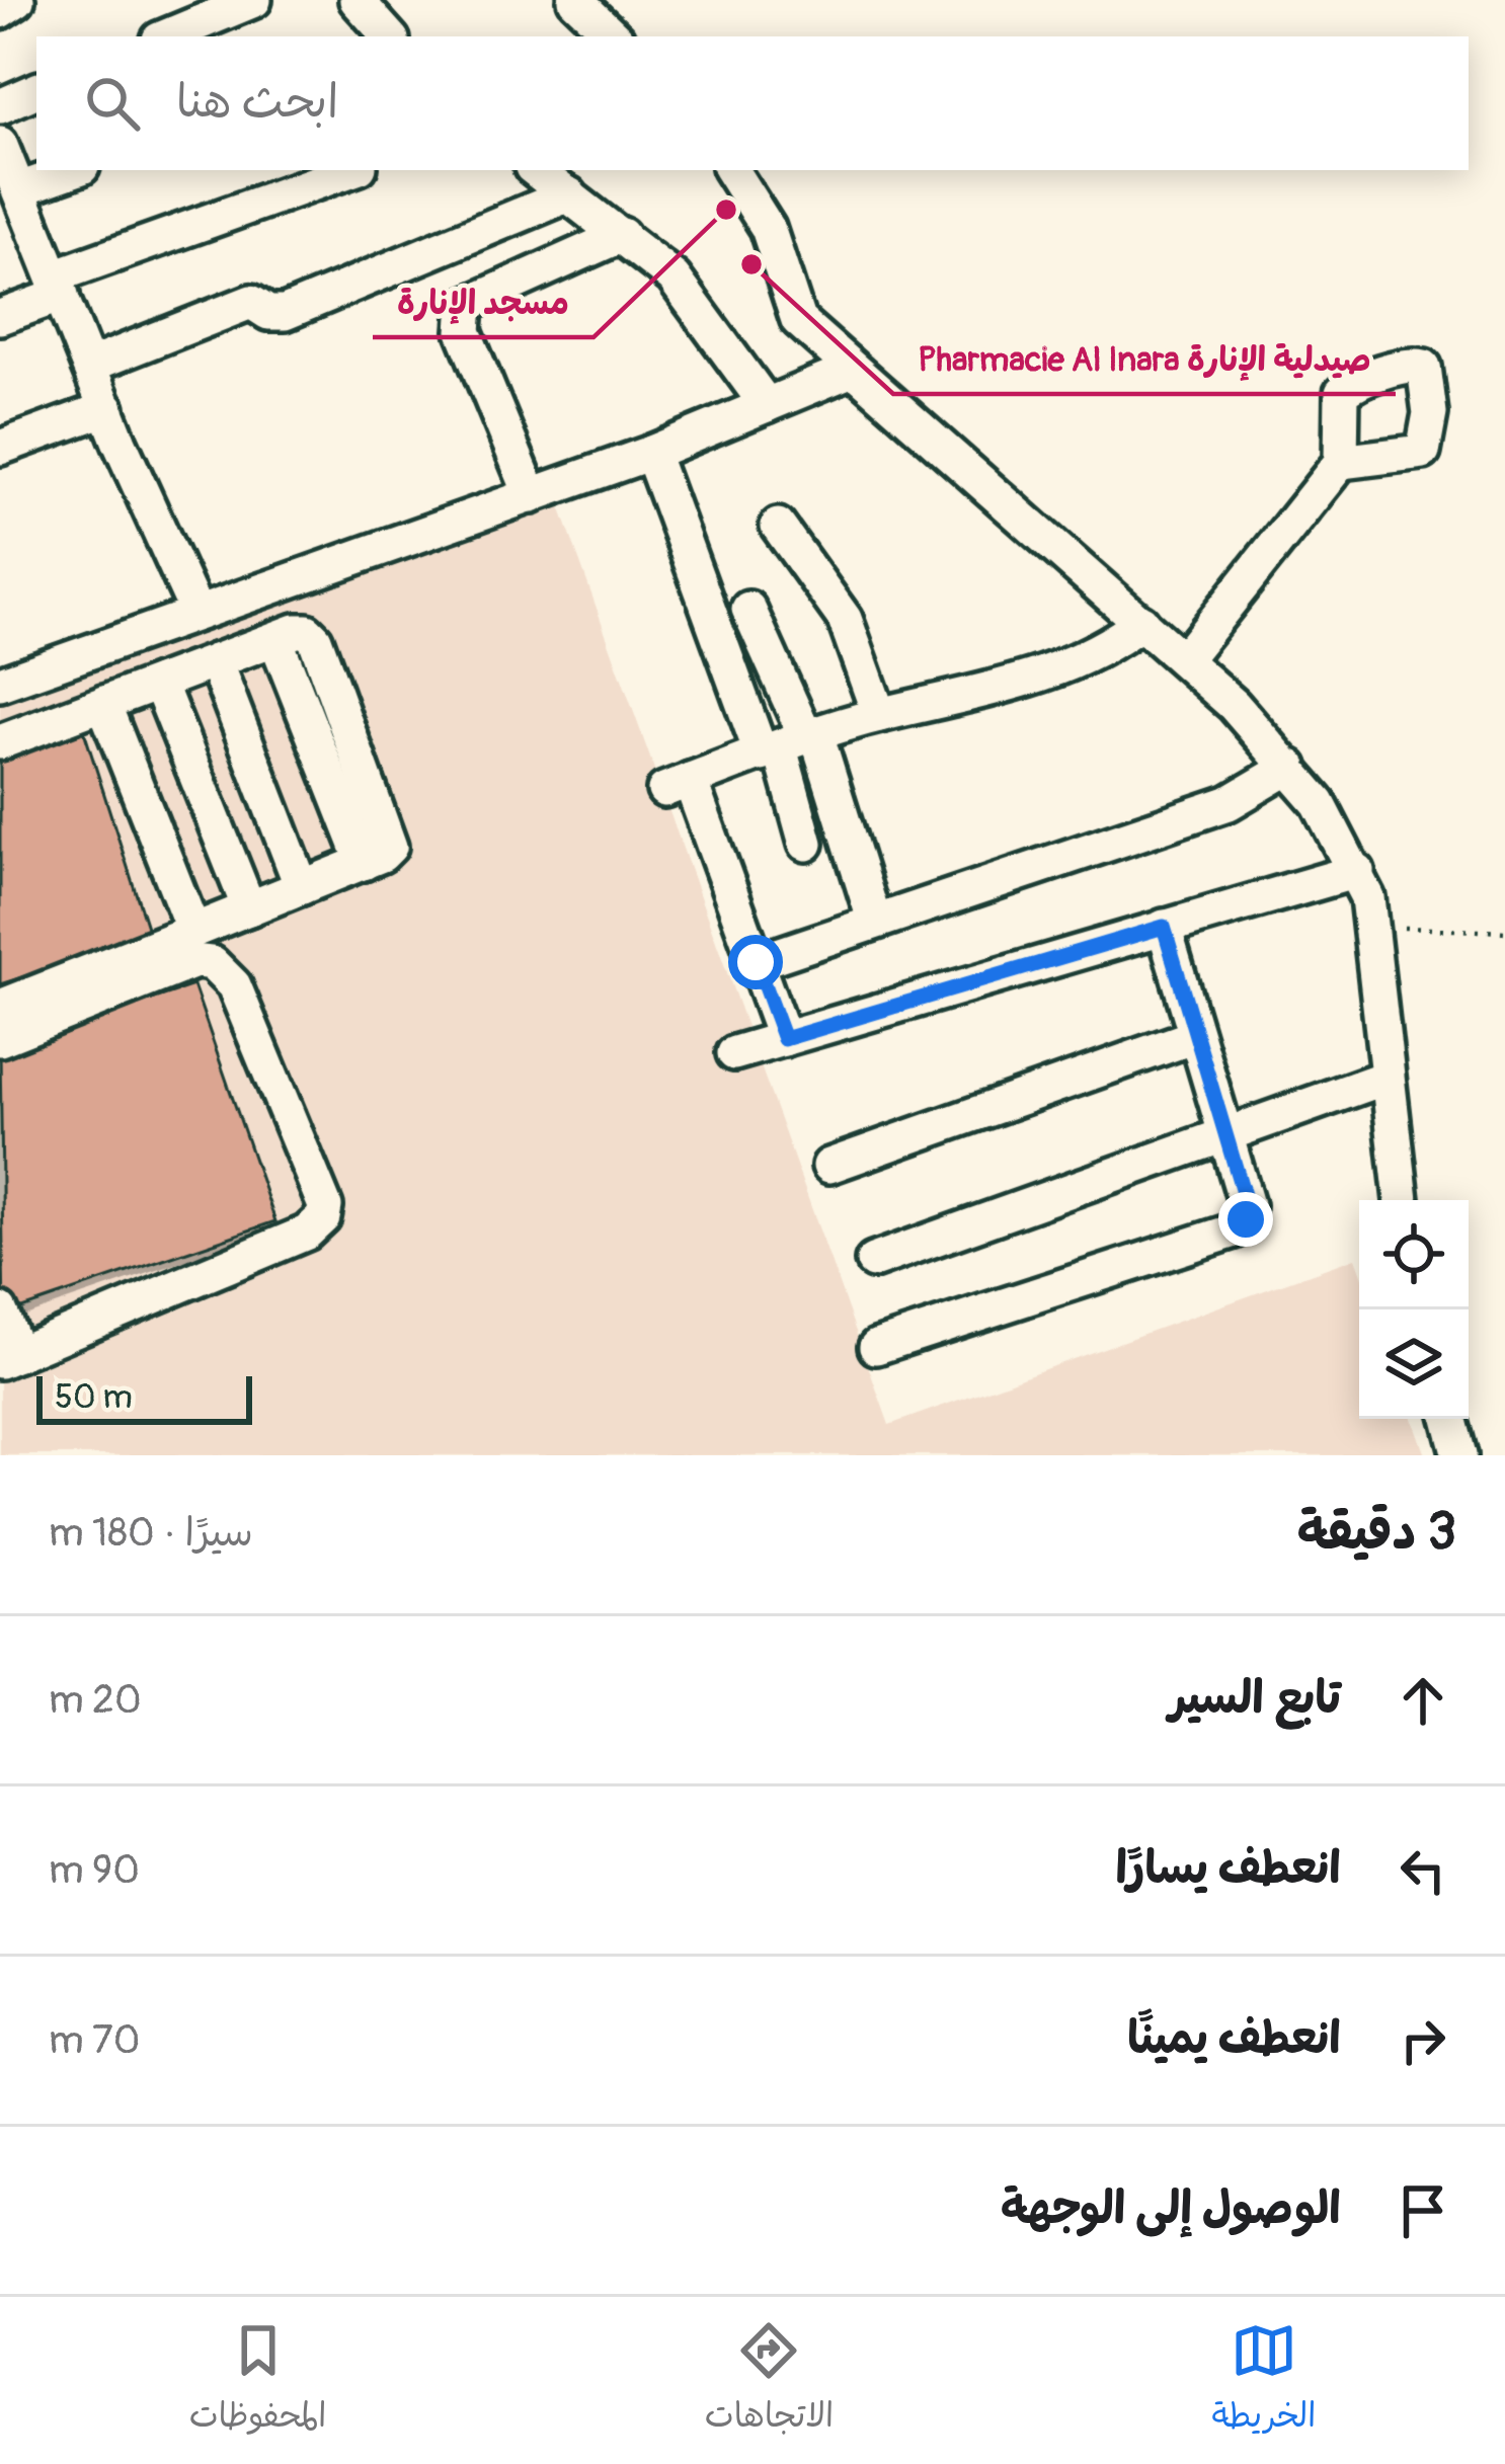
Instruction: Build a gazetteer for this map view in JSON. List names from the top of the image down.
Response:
{
  "places": ["مسجد الإنارة", "Pharmacie Al Inara صيدلية الإنارة"],
  "scale_bar": "50 m",
  "page": {
    "search": "ابحث هنا",
    "scale": "50 m",
    "heading": ["3 دقيقة", "سيرًا · 180 m"],
    "list": [
      ["تابع السير", "20 m"],
      ["انعطف يسارًا", "90 m"],
      ["انعطف يمينًا", "70 m"],
      "الوصول إلى الوجهة"
    ],
    "nav": ["الخريطة", "الاتجاهات", "المحفوظات"]
  }
}
